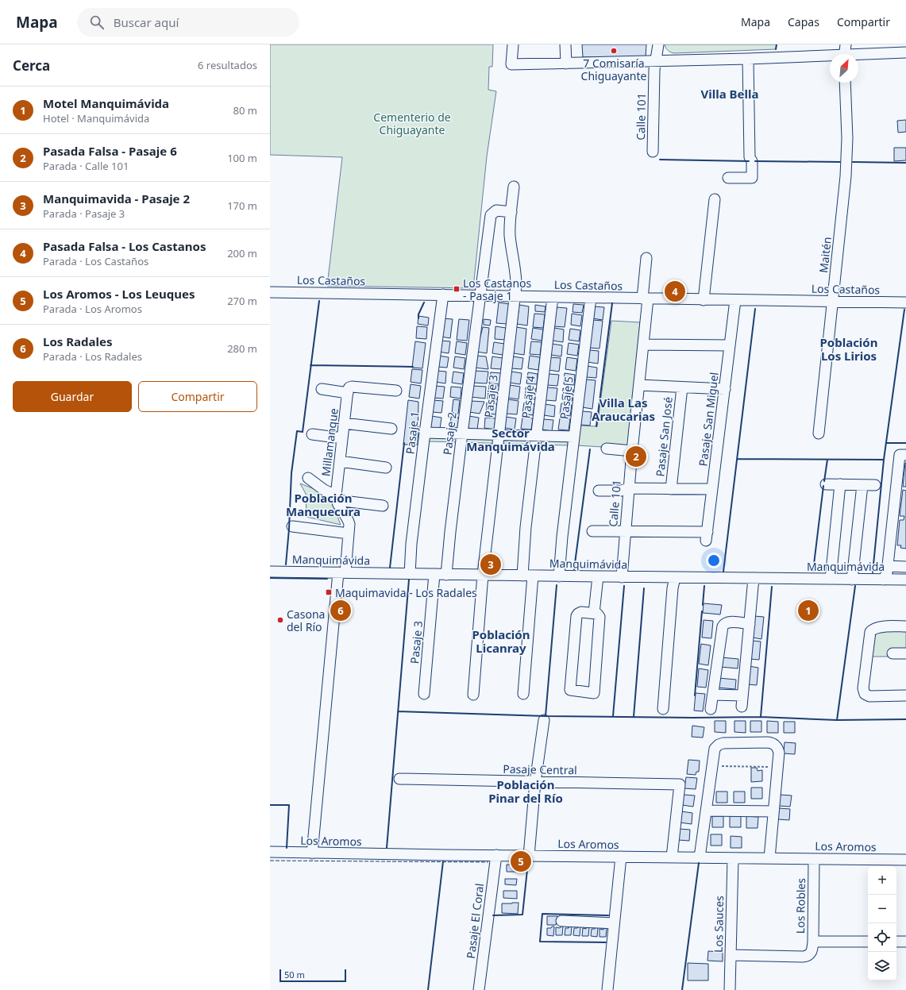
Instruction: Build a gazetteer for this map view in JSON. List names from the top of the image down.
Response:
{
  "streets": {
    "street": [
      "Calle 101",
      "Maitén",
      "Los Castaños",
      "Pasaje 3",
      "Pasaje 4",
      "Pasaje 5",
      "Pasaje San Miguel",
      "Pasaje 1",
      "Pasaje 2",
      "Pasaje San José",
      "Millamanque",
      "Manquimávida",
      "Pasaje Central",
      "Los Aromos",
      "Los Robles",
      "Pasaje El Coral",
      "Los Sauces"
    ]
  },
  "crossings": [
    ["Calle 101", "Los Castaños"],
    ["Calle 101", "Pasaje San Miguel"],
    ["Calle 101", "Manquimávida"],
    ["Maitén", "Los Castaños"],
    ["Los Castaños", "Pasaje 3"],
    ["Los Castaños", "Pasaje 4"],
    ["Los Castaños", "Pasaje 5"],
    ["Los Castaños", "Pasaje San Miguel"],
    ["Los Castaños", "Pasaje 1"],
    ["Los Castaños", "Pasaje 2"],
    ["Pasaje 3", "Pasaje 2"],
    ["Pasaje 3", "Manquimávida"],
    ["Pasaje 4", "Manquimávida"],
    ["Pasaje 5", "Manquimávida"],
    ["Pasaje 1", "Manquimávida"],
    ["Pasaje 2", "Manquimávida"],
    ["Pasaje Central", "Los Aromos"],
    ["Los Aromos", "Los Robles"],
    ["Los Aromos", "Pasaje El Coral"],
    ["Los Aromos", "Los Sauces"],
    ["Los Robles", "Los Sauces"]
  ],
  "districts": [
    "Villa Bella",
    "Población Los Lirios",
    "Villa Las Araucarias",
    "Sector Manquimávida",
    "Población Manquecura",
    "Población Licanray",
    "Población Pinar del Río"
  ],
  "parks": ["Cementerio de Chiguayante"],
  "places": {
    "other": ["7 Comisaría Chiguayante", "Casona del Río"],
    "transit": ["Los Castanos - Pasaje 1", "Maquimavida - Los Radales"]
  },
  "scale_bar": "50 m",
  "north": "top right",
  "page": {
    "header": "Mapa",
    "search": "Buscar aquí",
    "nav": ["Mapa", "Capas", "Compartir"],
    "heading": ["Cerca", "6 resultados"],
    "list": [
      {
        "mark": "1",
        "name": "Motel Manquimávida",
        "note": "Hotel · Manquimávida",
        "value": "80 m"
      },
      {
        "mark": "2",
        "name": "Pasada Falsa - Pasaje 6",
        "note": "Parada · Calle 101",
        "value": "100 m"
      },
      {
        "mark": "3",
        "name": "Manquimavida - Pasaje 2",
        "note": "Parada · Pasaje 3",
        "value": "170 m"
      },
      {
        "mark": "4",
        "name": "Pasada Falsa - Los Castanos",
        "note": "Parada · Los Castaños",
        "value": "200 m"
      },
      {
        "mark": "5",
        "name": "Los Aromos - Los Leuques",
        "note": "Parada · Los Aromos",
        "value": "270 m"
      },
      {
        "mark": "6",
        "name": "Los Radales",
        "note": "Parada · Los Radales",
        "value": "280 m"
      }
    ],
    "pins": [
      "4",
      "2",
      "3",
      "1",
      "6",
      "5"
    ],
    "buttons": ["Guardar", "Compartir"],
    "map_buttons": ["+", "−"],
    "scale": "50 m"
  }
}
